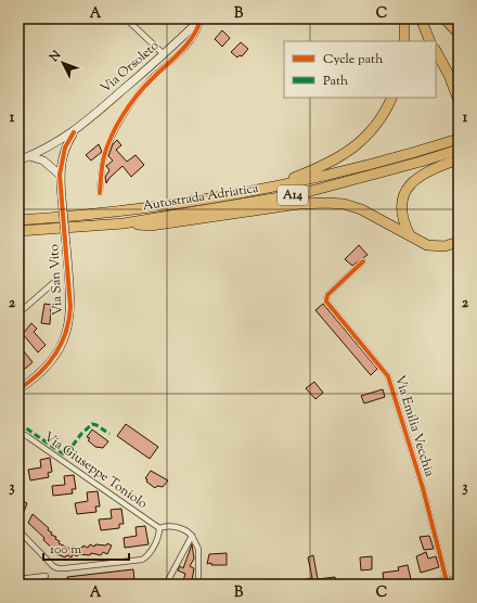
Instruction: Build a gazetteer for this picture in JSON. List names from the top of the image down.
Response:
{
  "streets": {
    "highway": ["A14", "Autostrada Adriatica"],
    "street": [
      "Via Orsoleto",
      "Via San Vito",
      "Via Emilia Vecchia",
      "Via Giuseppe Toniolo"
    ]
  },
  "crossings": [
    ["Via Orsoleto", "Via San Vito"]
  ],
  "legend": ["Cycle path", "Path"],
  "scale_bar": "100 m",
  "north": "top left",
  "grid": {
    "columns": ["A", "B", "C"],
    "rows": ["1", "2", "3"]
  }
}
